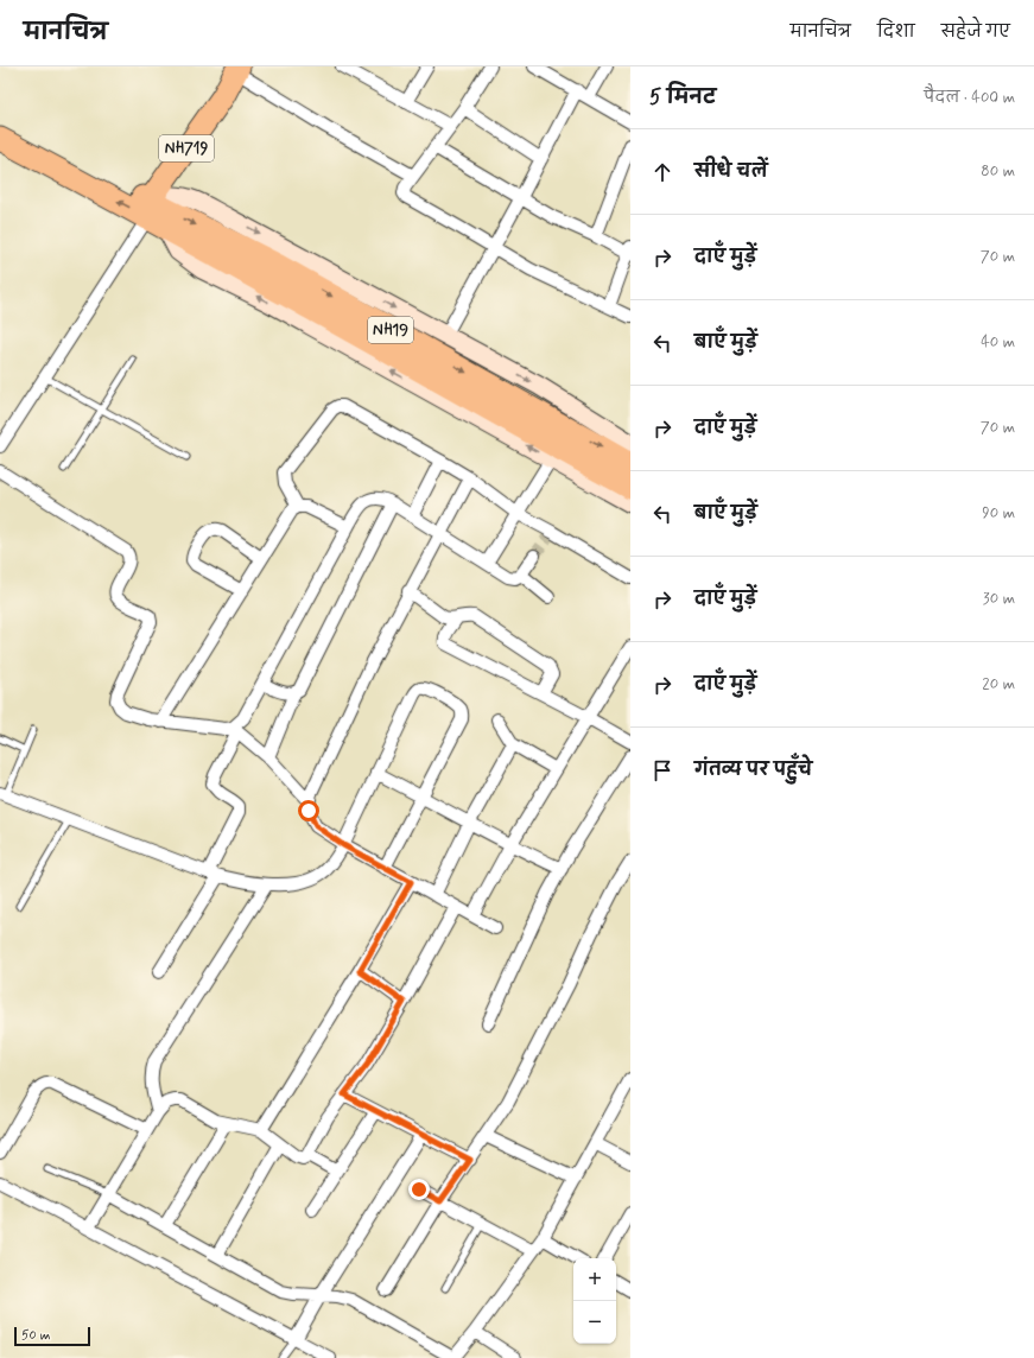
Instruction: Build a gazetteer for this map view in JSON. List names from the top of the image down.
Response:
{
  "streets": {
    "highway": ["NH719", "NH19"]
  },
  "crossings": [
    ["NH719", "NH19"]
  ],
  "scale_bar": "50 m",
  "page": {
    "header": "मानचित्र",
    "nav": ["मानचित्र", "दिशा", "सहेजे गए"],
    "heading": ["5 मिनट", "पैदल · 400 m"],
    "list": [
      ["सीधे चलें", "80 m"],
      ["दाएँ मुड़ें", "70 m"],
      ["बाएँ मुड़ें", "40 m"],
      ["दाएँ मुड़ें", "70 m"],
      ["बाएँ मुड़ें", "90 m"],
      ["दाएँ मुड़ें", "30 m"],
      ["दाएँ मुड़ें", "20 m"],
      "गंतव्य पर पहुँचे"
    ],
    "map_buttons": ["+", "−"],
    "scale": "50 m"
  }
}
